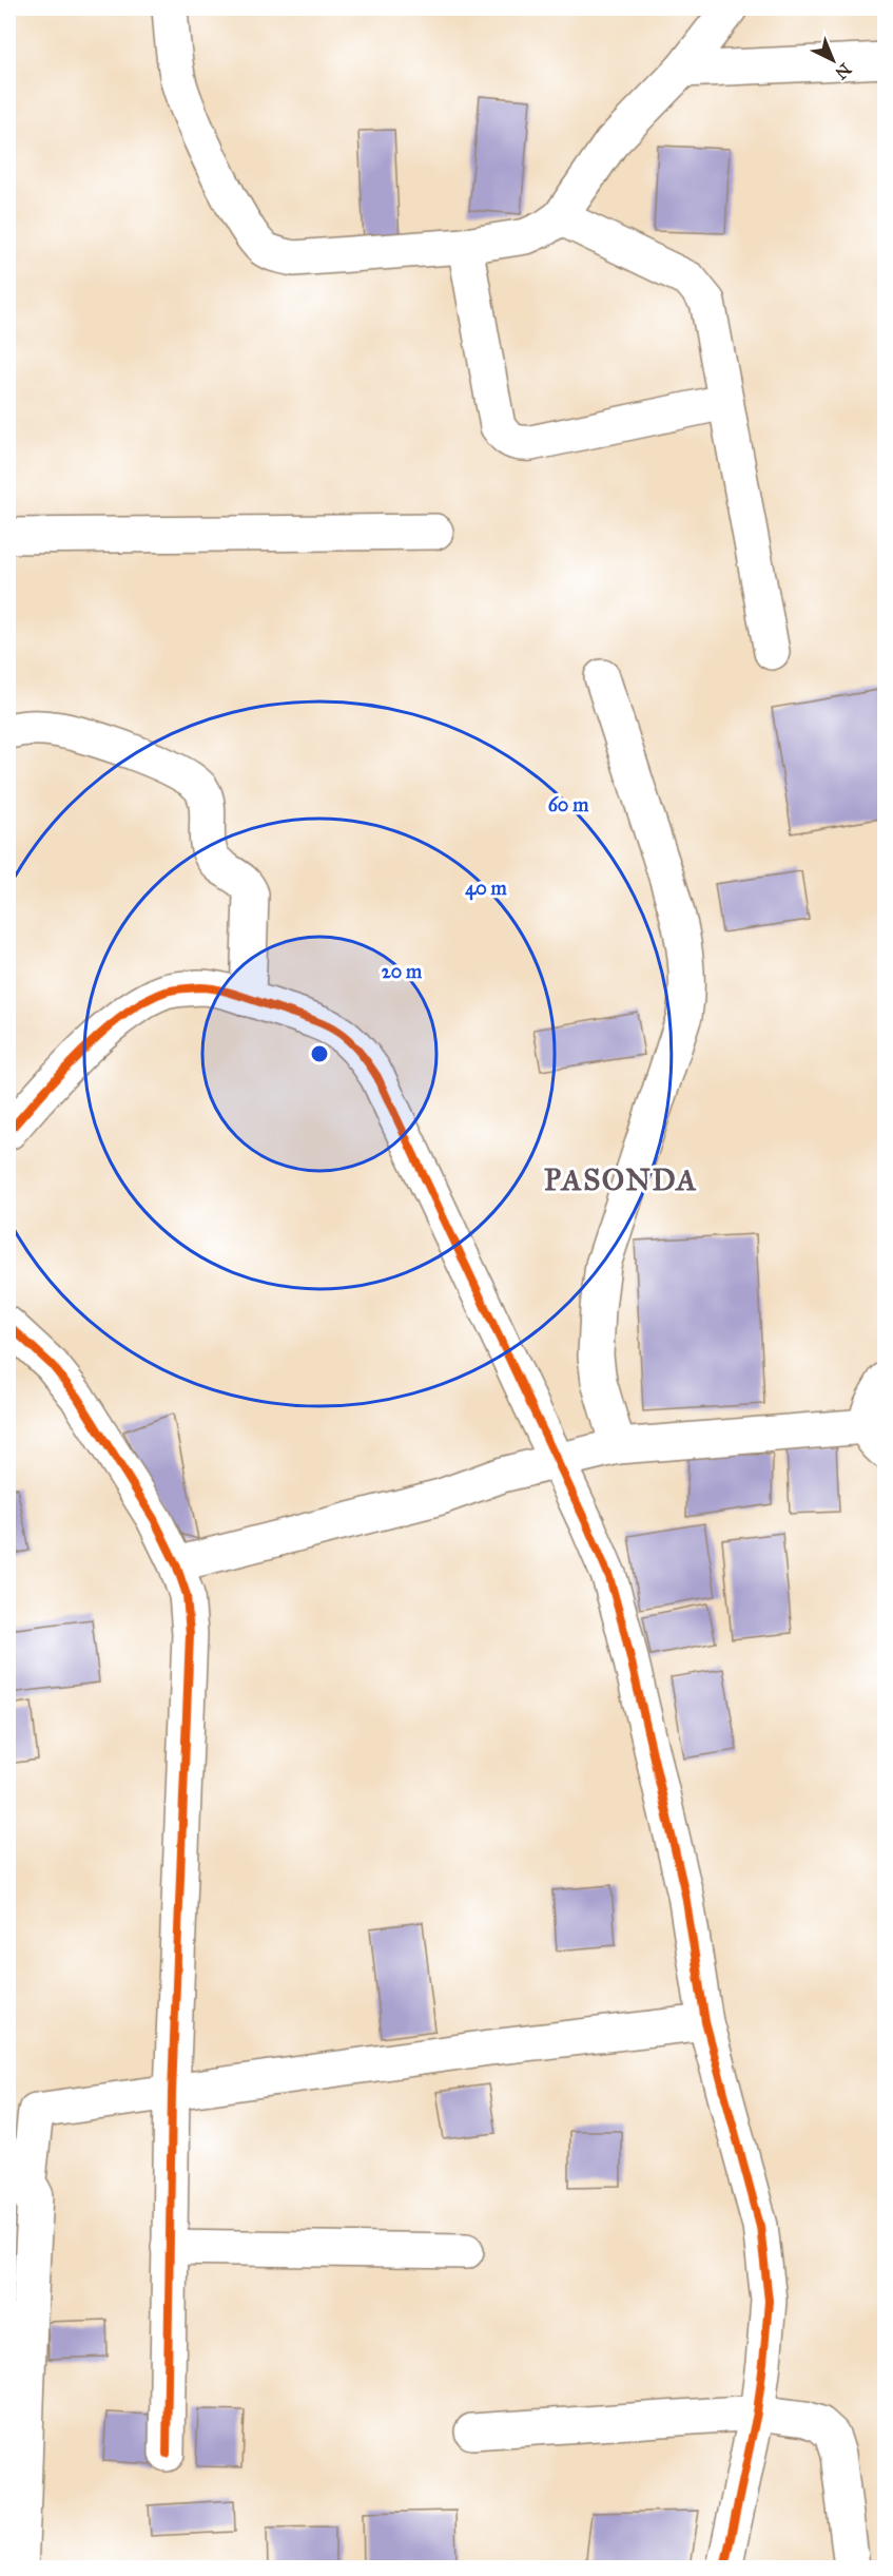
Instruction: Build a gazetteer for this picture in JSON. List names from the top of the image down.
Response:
{
  "districts": ["PASONDA"],
  "north": "bottom right",
  "rings": ["60 m", "40 m", "20 m"]
}
